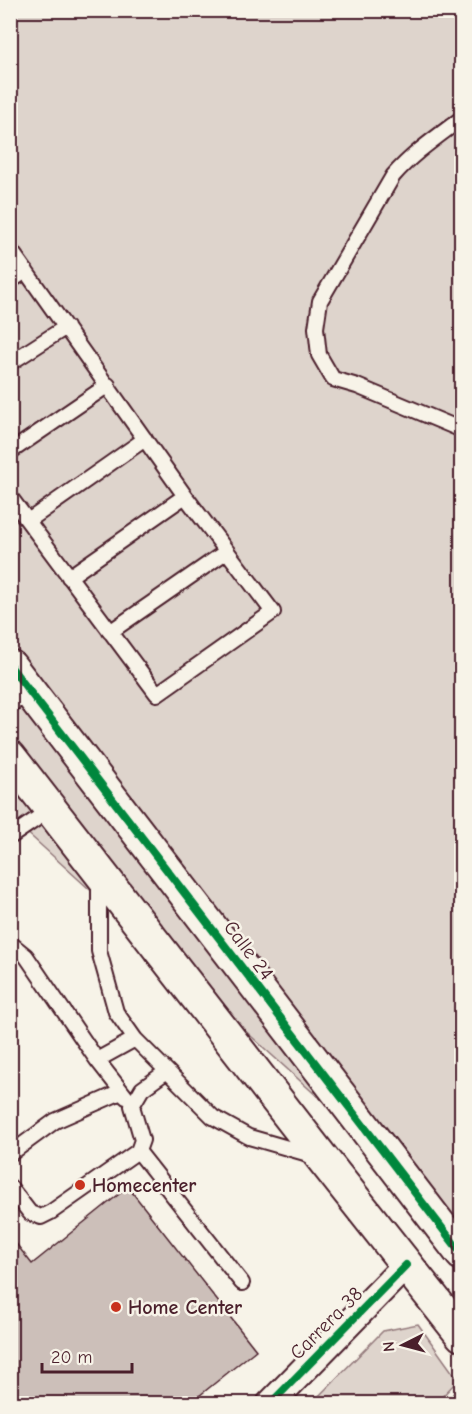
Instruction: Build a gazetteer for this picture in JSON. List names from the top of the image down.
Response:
{
  "streets": {
    "street": ["Calle 24", "Carrera 38"]
  },
  "places": ["Homecenter", "Home Center"],
  "scale_bar": "20 m",
  "north": "left"
}
